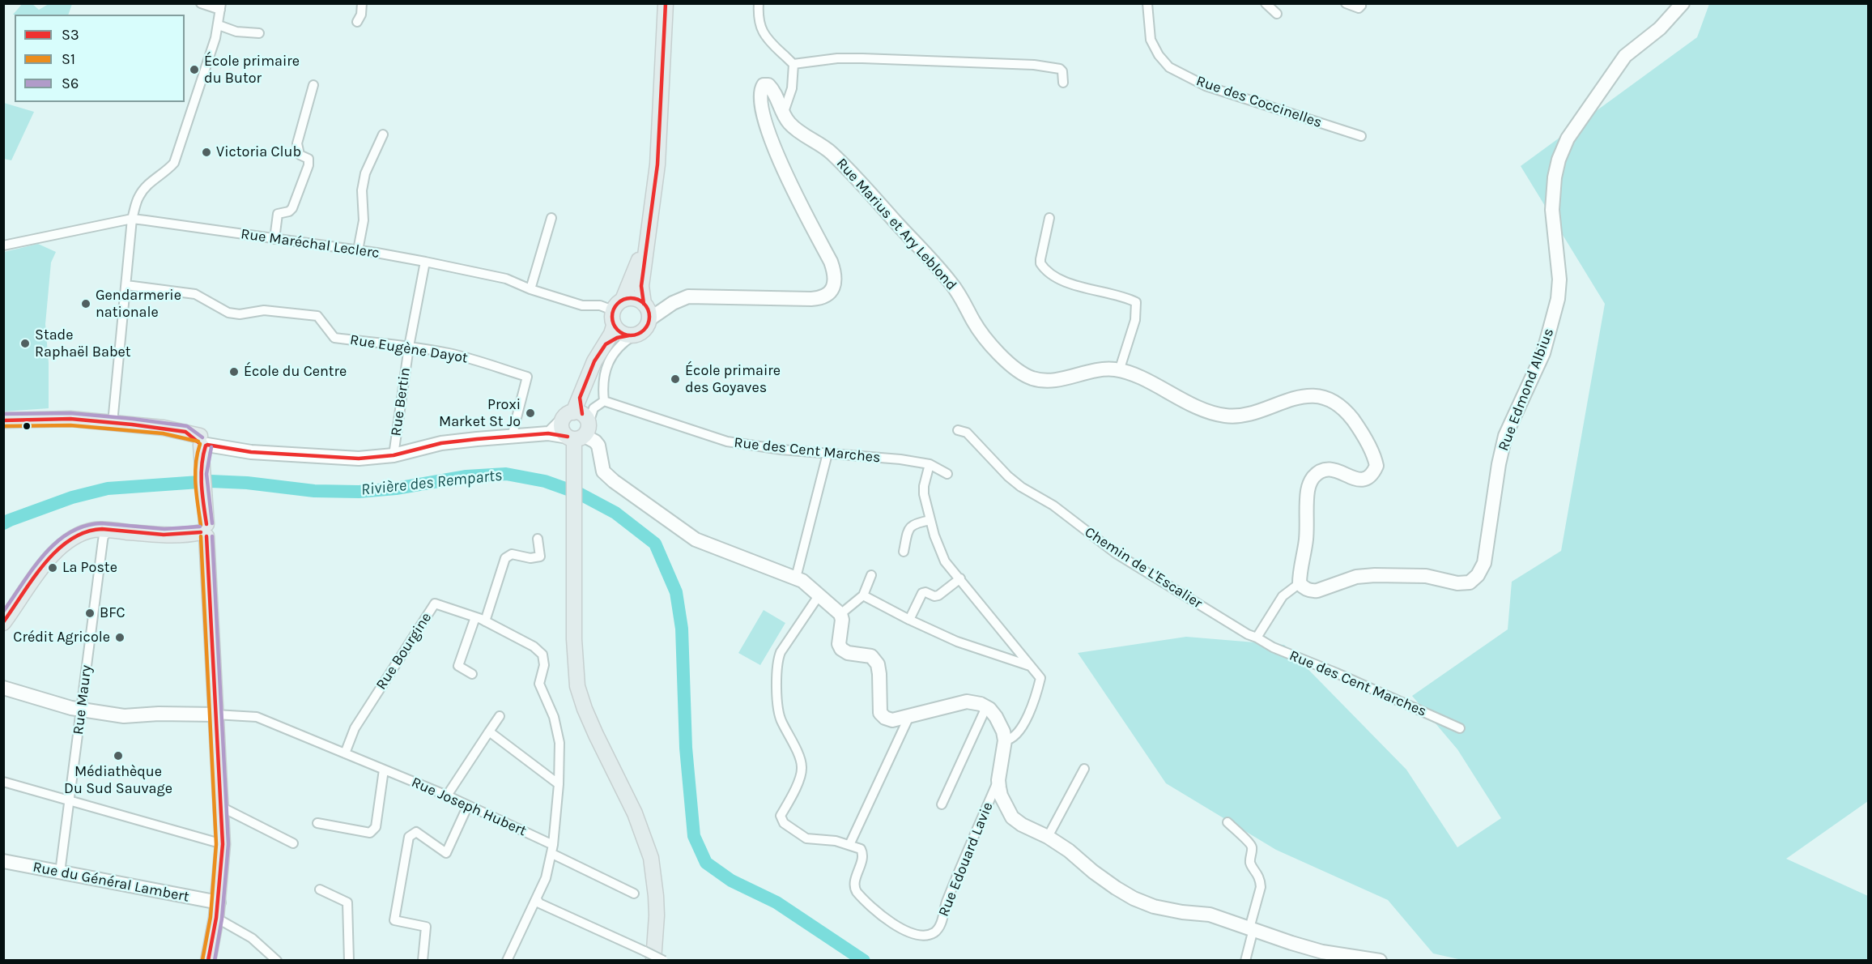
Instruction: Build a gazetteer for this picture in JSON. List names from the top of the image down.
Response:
{
  "streets": {
    "main road": ["Rue Marius et Ary Leblond", "Rue Edmond Albius", "Rue du Général Lambert"],
    "street": [
      "Rue des Coccinelles",
      "Rue Maréchal Leclerc",
      "Rue Eugène Dayot",
      "Rue Bertin",
      "Rue des Cent Marches",
      "Chemin de L'Escalier",
      "Rue Bourgine",
      "Rue Maury",
      "Rue Joseph Hubert",
      "Rue Edouard Lavie"
    ]
  },
  "crossings": [
    ["Rue Marius et Ary Leblond", "Rue Maréchal Leclerc"],
    ["Rue Marius et Ary Leblond", "Rue Edmond Albius"],
    ["Rue Maréchal Leclerc", "Rue Bertin"],
    ["Rue Eugène Dayot", "Rue Bertin"],
    ["Rue des Cent Marches", "Chemin de L'Escalier"],
    ["Rue Bourgine", "Rue Joseph Hubert"],
    ["Rue Maury", "Rue du Général Lambert"]
  ],
  "water": ["Rivière des Remparts"],
  "places": [
    "École primaire du Butor",
    "Victoria Club",
    "Gendarmerie nationale",
    "Stade Raphaël Babet",
    "École du Centre",
    "École primaire des Goyaves",
    "Proxi Market St Jo",
    "La Poste",
    "BFC",
    "Crédit Agricole",
    "Médiathèque Du Sud Sauvage"
  ],
  "lines": ["transit line S3", "transit line S6", "transit line S1"],
  "legend": ["S3", "S1", "S6"]
}
